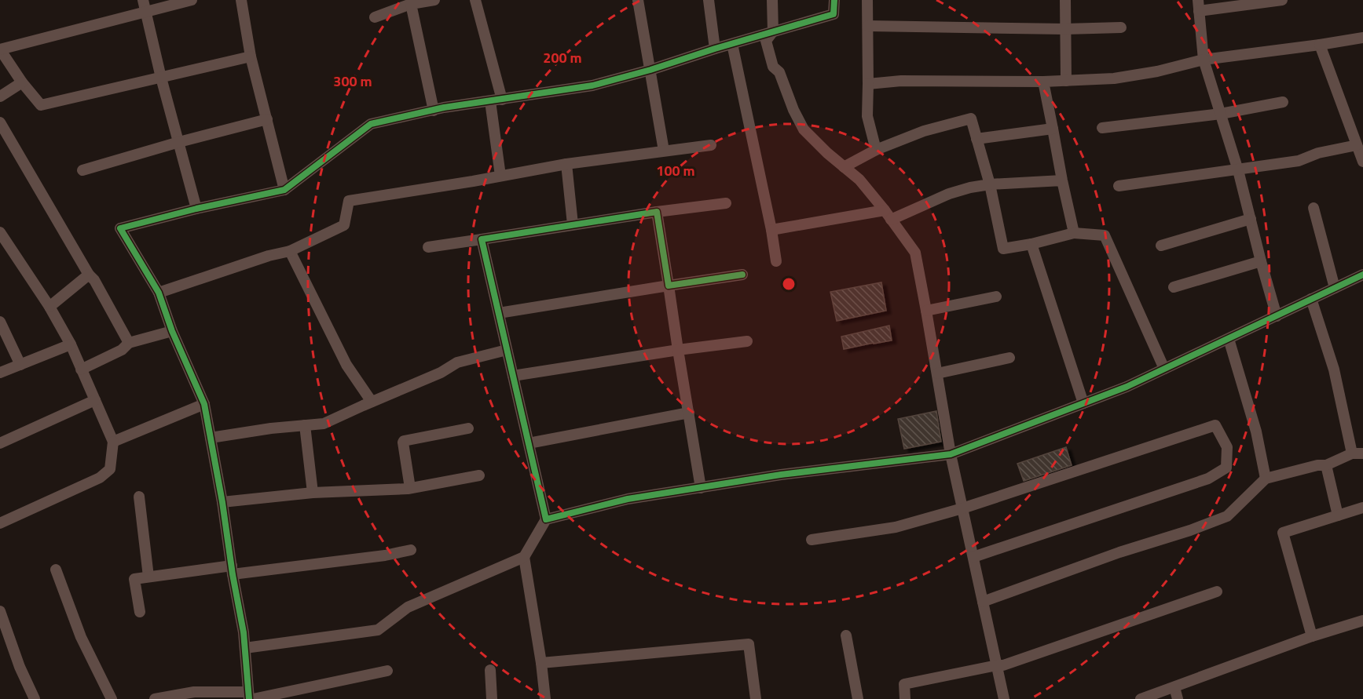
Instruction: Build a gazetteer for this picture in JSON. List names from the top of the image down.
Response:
{
  "rings": ["200 m", "300 m", "100 m"]
}
